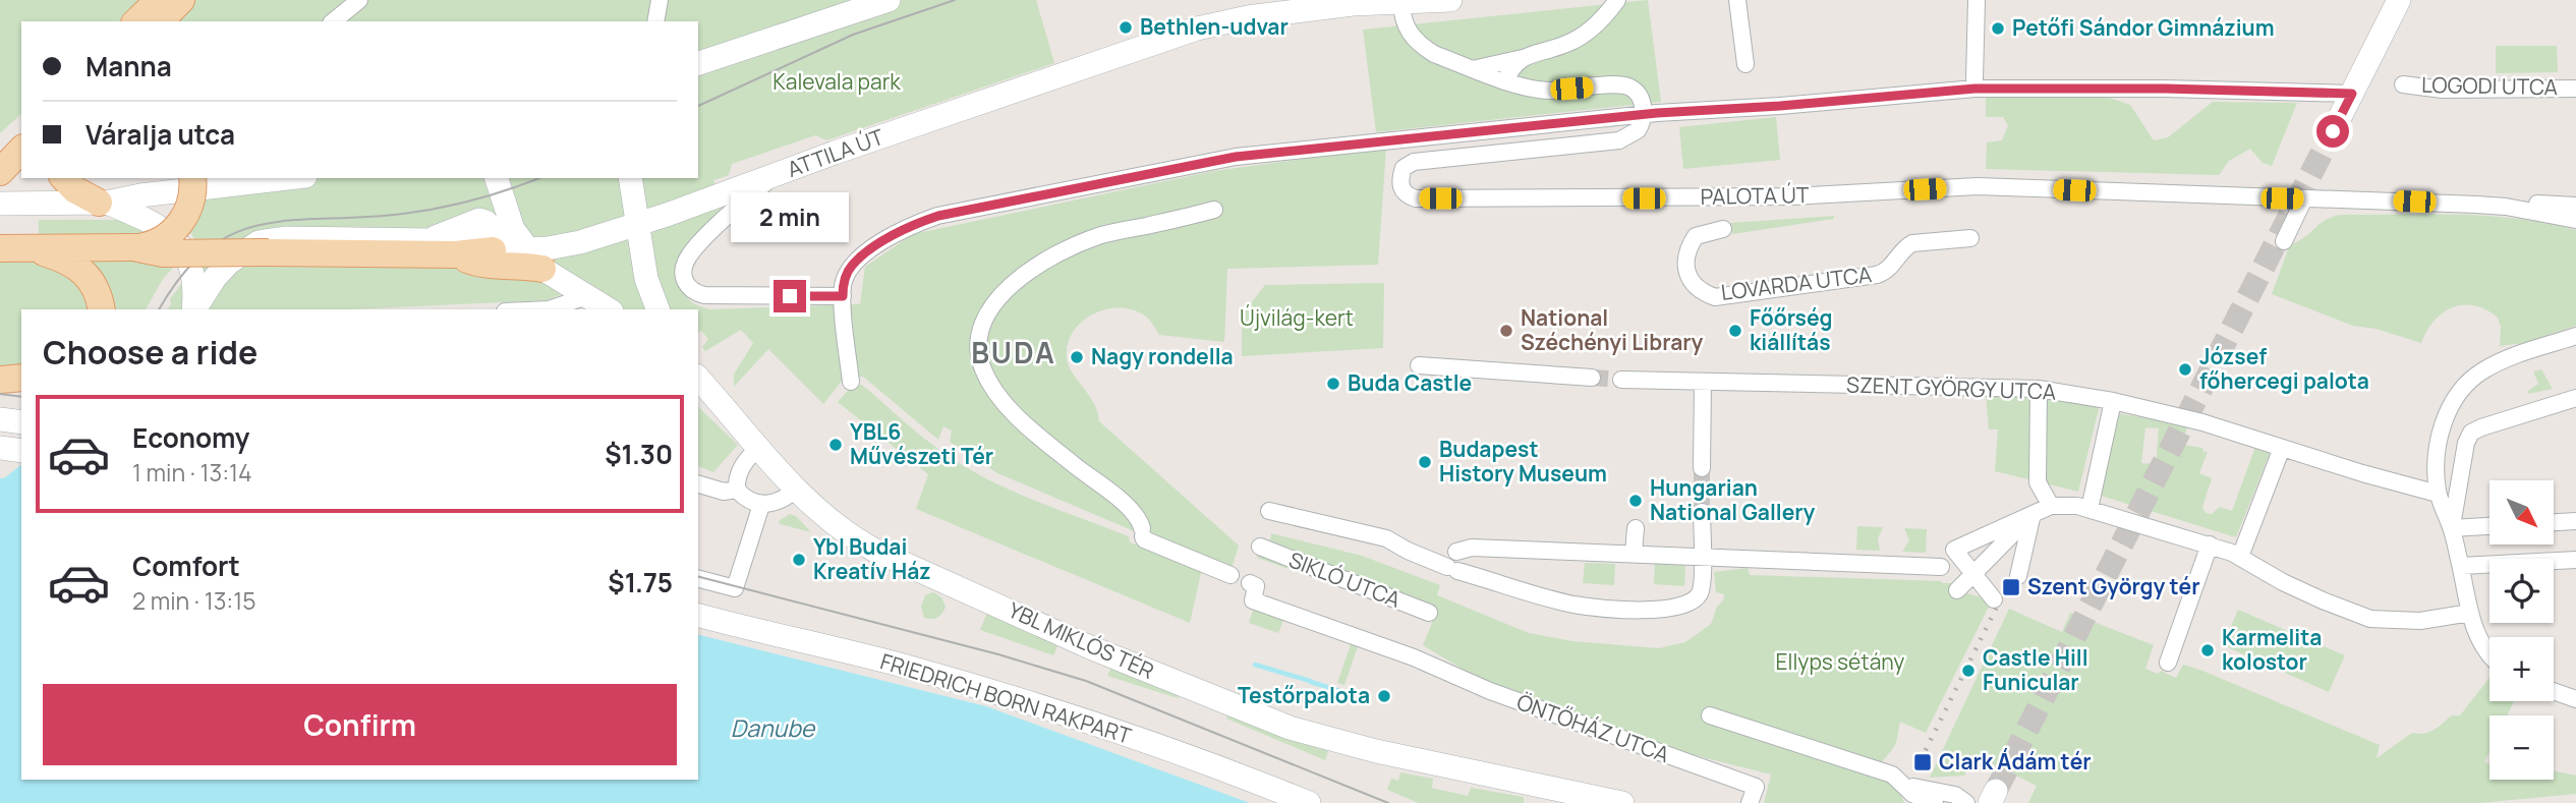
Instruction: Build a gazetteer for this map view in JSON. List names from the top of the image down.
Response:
{
  "streets": {
    "main road": ["ATTILA ÚT", "YBL MIKLÓS TÉR", "FRIEDRICH BORN RAKPART"],
    "street": [
      "LOGODI UTCA",
      "PALOTA ÚT",
      "LOVARDA UTCA",
      "SZENT GYÖRGY UTCA",
      "SIKLÓ UTCA",
      "ÖNTŐHÁZ UTCA"
    ]
  },
  "districts": ["BUDA"],
  "water": ["Danube"],
  "parks": ["Kalevala park", "Újvilág-kert", "Ellyps sétány"],
  "places": {
    "other": [
      "Bethlen-udvar",
      "Petőfi Sándor Gimnázium",
      "National Széchényi Library",
      "Főőrség kiállítás",
      "Nagy rondella",
      "József főhercegi palota",
      "Buda Castle",
      "YBL6 Művészeti Tér",
      "Budapest History Museum",
      "Hungarian National Gallery",
      "Ybl Budai Kreatív Ház",
      "Karmelita kolostor",
      "Castle Hill Funicular",
      "Testőrpalota"
    ],
    "transit": ["Szent György tér", "Clark Ádám tér"]
  },
  "north": "bottom right",
  "page": {
    "banner": ["Manna", "Váralja utca"],
    "bubble": "2 min",
    "heading": "Choose a ride",
    "list": [
      {
        "name": "Economy",
        "note": "1 min · 13:14",
        "value": "$1.30"
      },
      {
        "name": "Comfort",
        "note": "2 min · 13:15",
        "value": "$1.75"
      }
    ],
    "map_buttons": ["+", "−"],
    "buttons": "Confirm"
  }
}
